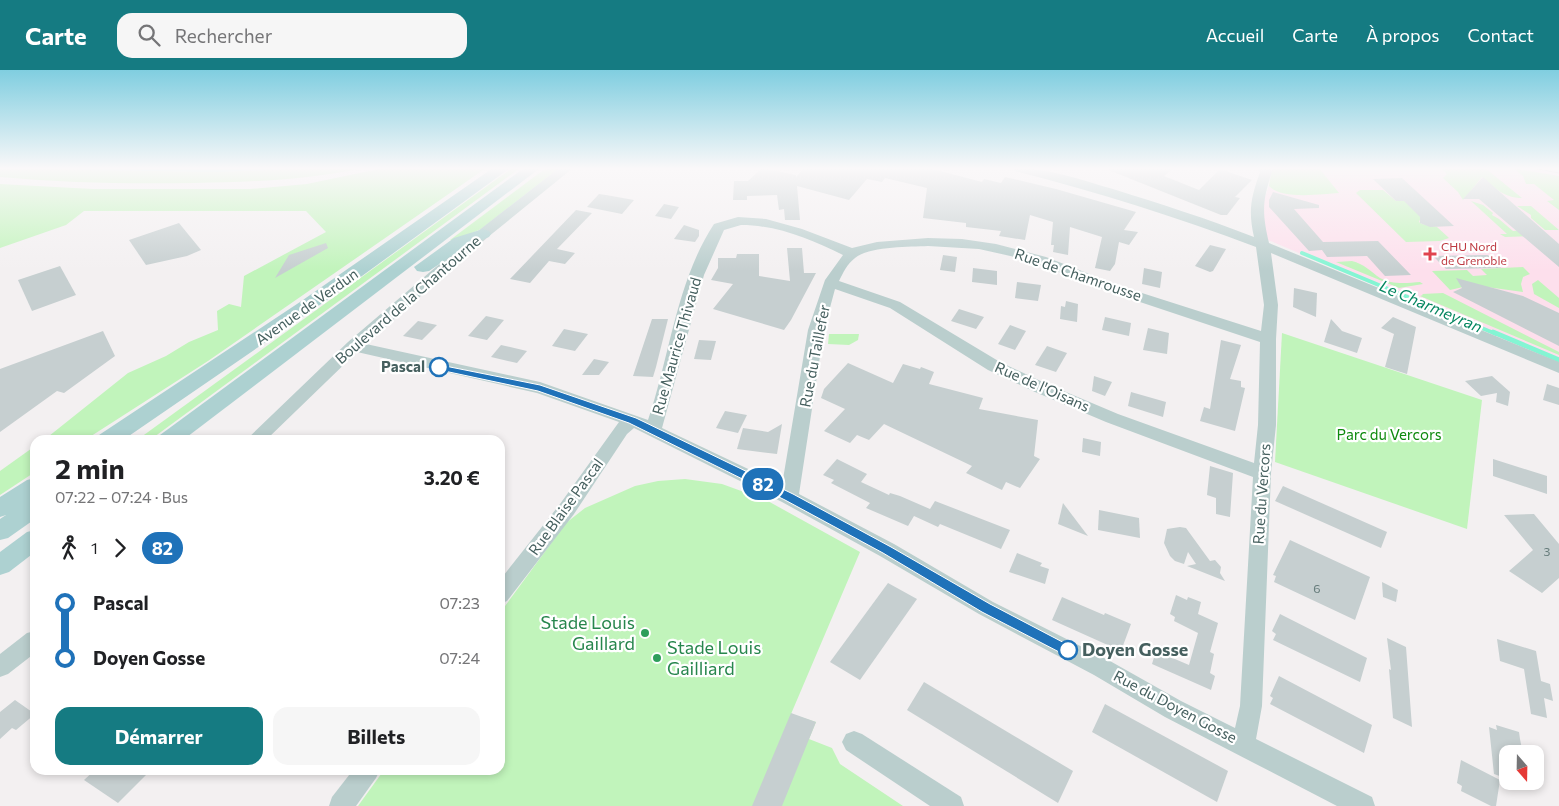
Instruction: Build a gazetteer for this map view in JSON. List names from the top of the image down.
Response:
{
  "streets": {
    "main road": ["Avenue de Verdun"],
    "street": [
      "Rue de Chamrousse",
      "Boulevard de la Chantourne",
      "Rue Maurice Thivaud",
      "Rue du Taillefer",
      "Rue de l'Oisans",
      "Rue du Vercors",
      "Rue Blaise Pascal",
      "Rue du Doyen Gosse"
    ]
  },
  "crossings": [
    ["Rue de Chamrousse", "Rue Maurice Thivaud"],
    ["Rue de Chamrousse", "Rue du Taillefer"],
    ["Rue de Chamrousse", "Rue du Vercors"],
    ["Boulevard de la Chantourne", "Rue du Doyen Gosse"],
    ["Rue Maurice Thivaud", "Rue du Taillefer"],
    ["Rue Maurice Thivaud", "Rue du Doyen Gosse"],
    ["Rue du Taillefer", "Rue de l'Oisans"],
    ["Rue du Taillefer", "Rue du Doyen Gosse"],
    ["Rue de l'Oisans", "Rue du Vercors"],
    ["Rue du Vercors", "Rue du Doyen Gosse"],
    ["Rue Blaise Pascal", "Rue du Doyen Gosse"]
  ],
  "water": ["Le Charmeyran"],
  "parks": ["Parc du Vercors"],
  "places": {
    "health": ["CHU Nord de Grenoble"],
    "other": [
      "Pascal",
      "Stade Louis Gaillard",
      "Doyen Gosse",
      "Stade Louis Gailliard"
    ]
  },
  "lines": ["bus line 82"],
  "house_numbers": ["3", "6"],
  "north": "bottom",
  "page": {
    "header": "Carte",
    "search": "Rechercher",
    "nav": [
      "Accueil",
      "Carte",
      "À propos",
      "Contact"
    ],
    "on_map": "82",
    "heading": ["2 min", "07:22 – 07:24 · Bus", "3.20 €"],
    "legs": ["1", "82"],
    "list": [
      {
        "name": "Pascal",
        "value": "07:23"
      },
      {
        "name": "Doyen Gosse",
        "value": "07:24"
      }
    ],
    "buttons": ["Démarrer", "Billets"]
  }
}
